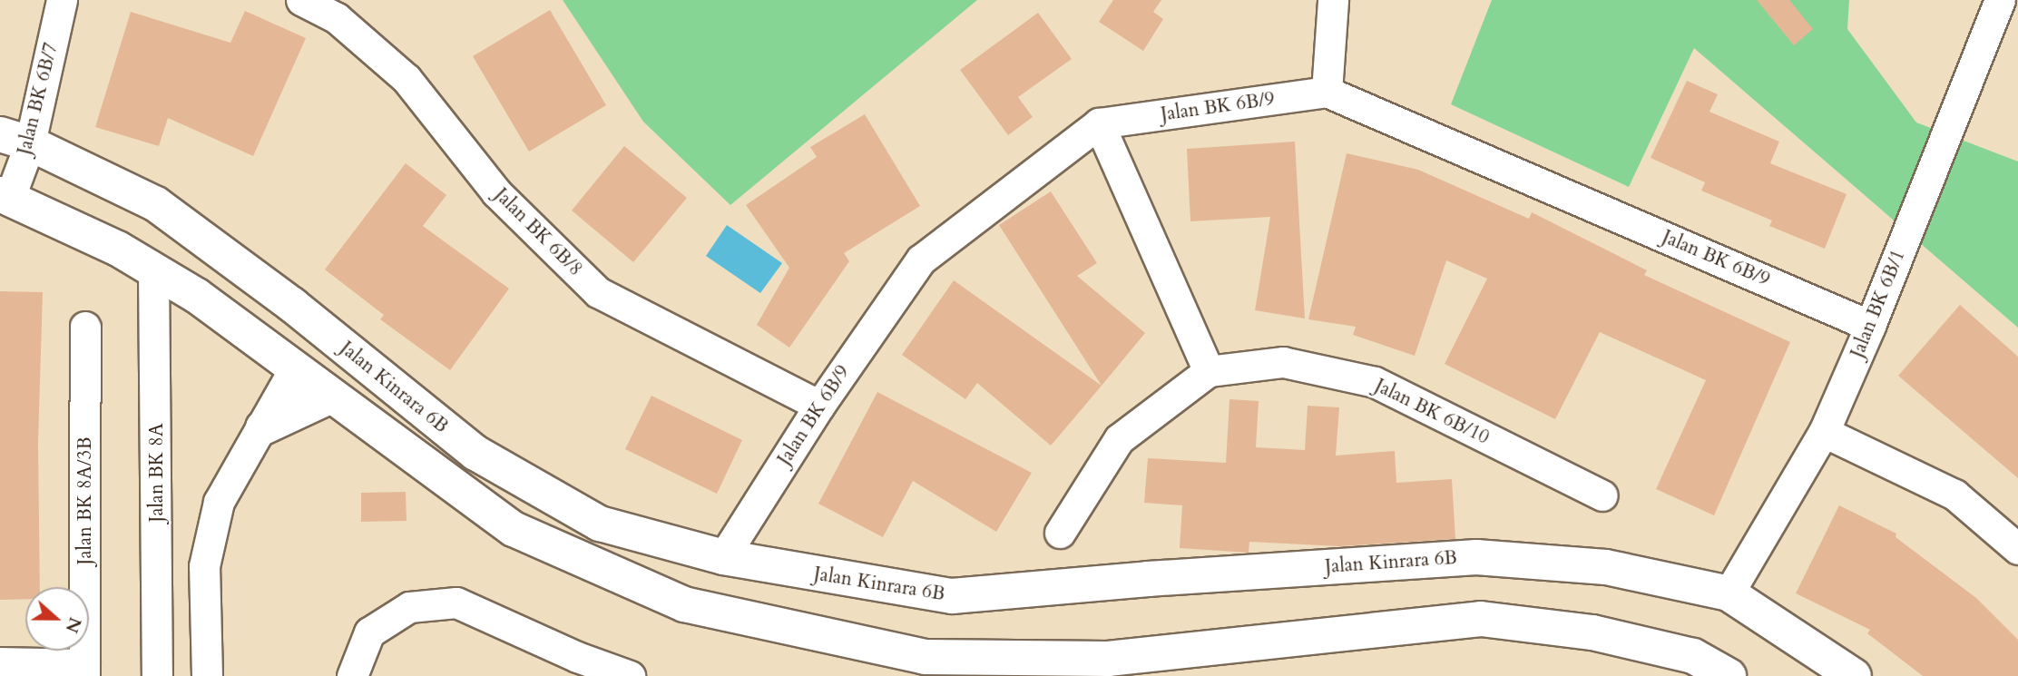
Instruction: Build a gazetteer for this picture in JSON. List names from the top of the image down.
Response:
{
  "streets": {
    "street": [
      "Jalan BK 6B/7",
      "Jalan BK 6B/9",
      "Jalan BK 6B/8",
      "Jalan BK 6B/1",
      "Jalan Kinrara 6B",
      "Jalan BK 6B/10",
      "Jalan BK 8A",
      "Jalan BK 8A/3B"
    ]
  },
  "crossings": [
    ["Jalan BK 6B/7", "Jalan Kinrara 6B"],
    ["Jalan BK 6B/9", "Jalan BK 6B/8"],
    ["Jalan BK 6B/9", "Jalan BK 6B/1"],
    ["Jalan BK 6B/9", "Jalan Kinrara 6B"],
    ["Jalan BK 6B/1", "Jalan Kinrara 6B"]
  ],
  "north": "right"
}
